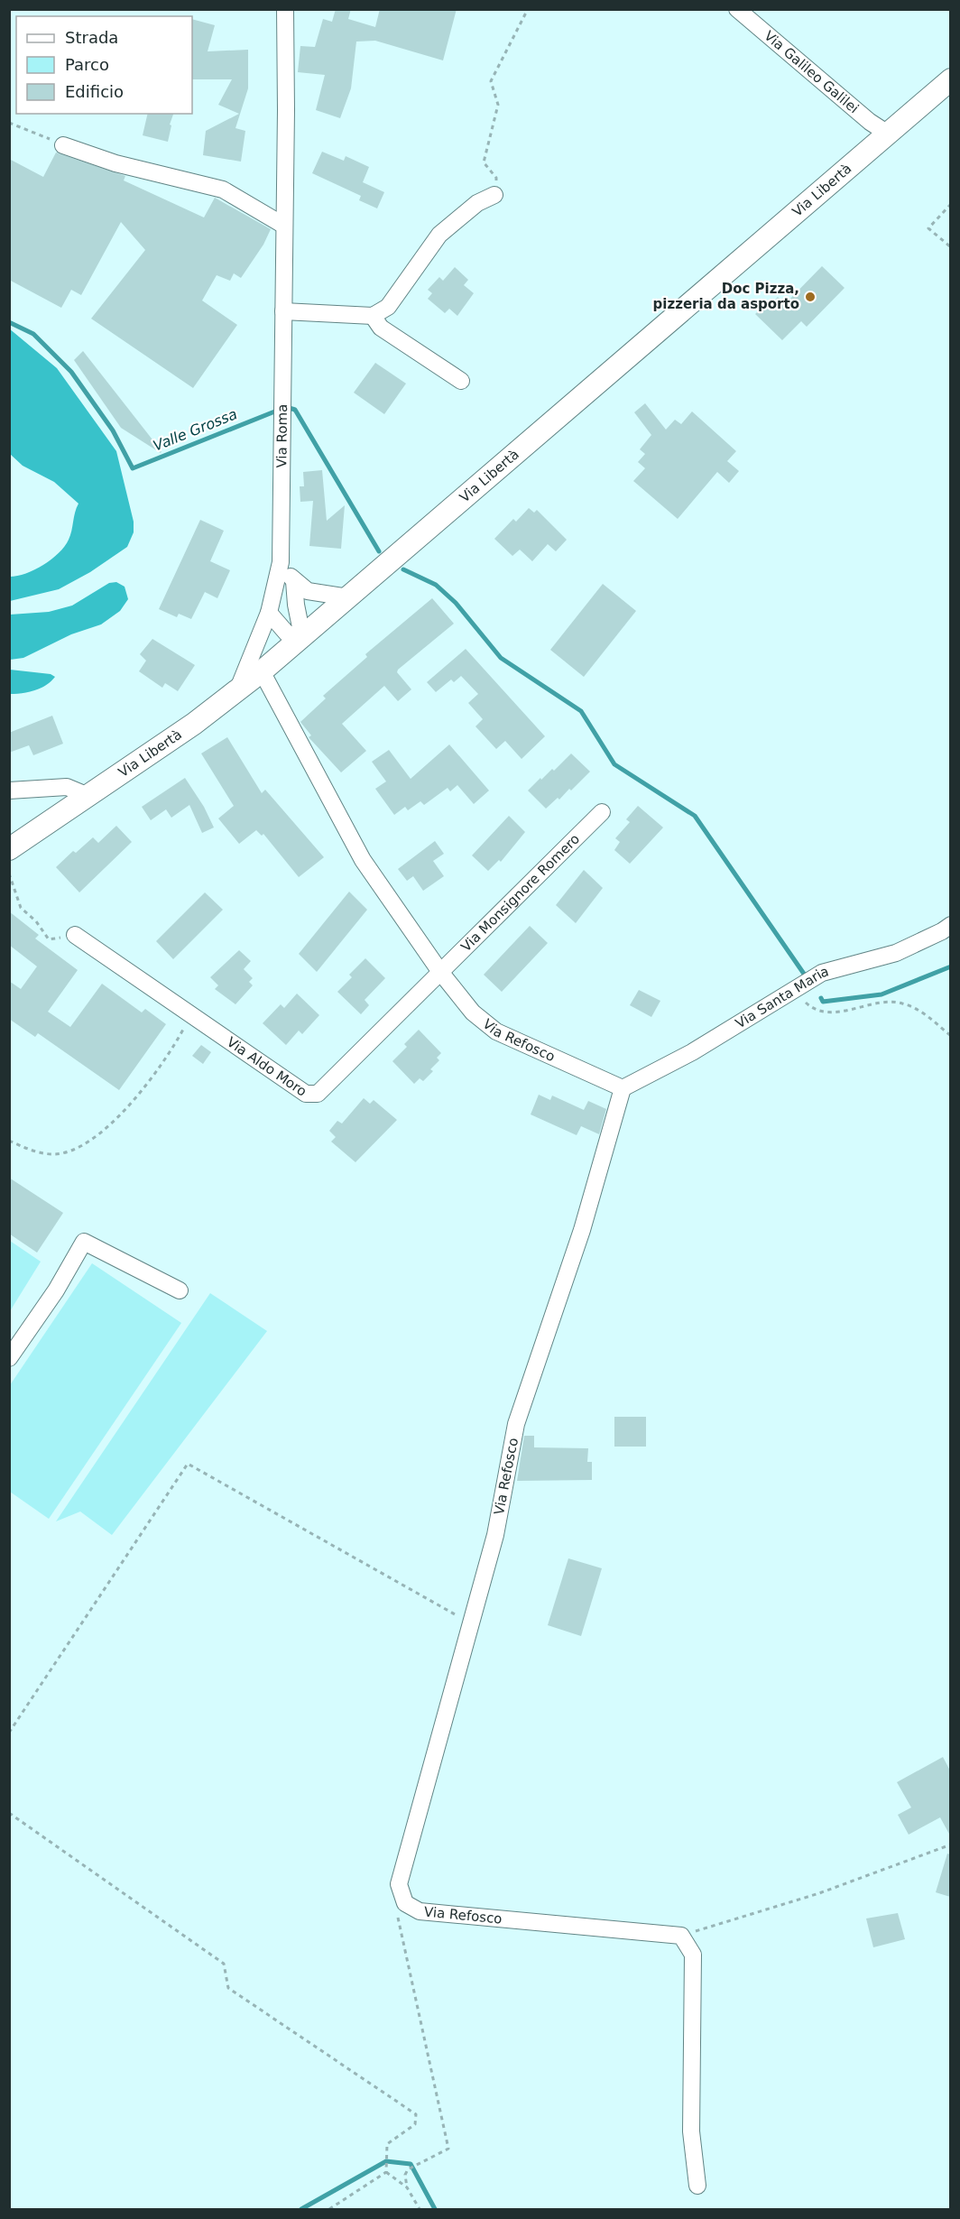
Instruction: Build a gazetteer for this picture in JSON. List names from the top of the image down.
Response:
{
  "streets": {
    "main road": ["Via Libertà"],
    "street": [
      "Via Galileo Galilei",
      "Via Roma",
      "Via Monsignore Romero",
      "Via Santa Maria",
      "Via Refosco",
      "Via Aldo Moro"
    ]
  },
  "crossings": [
    ["Via Galileo Galilei", "Via Libertà"],
    ["Via Libertà", "Via Roma"],
    ["Via Libertà", "Via Refosco"],
    ["Via Monsignore Romero", "Via Refosco"],
    ["Via Monsignore Romero", "Via Aldo Moro"],
    ["Via Santa Maria", "Via Refosco"],
    ["Via Refosco", "Via Aldo Moro"]
  ],
  "water": ["Valle Grossa"],
  "places": ["Doc Pizza, pizzeria da asporto"],
  "legend": ["Strada", "Parco", "Edificio"]
}
